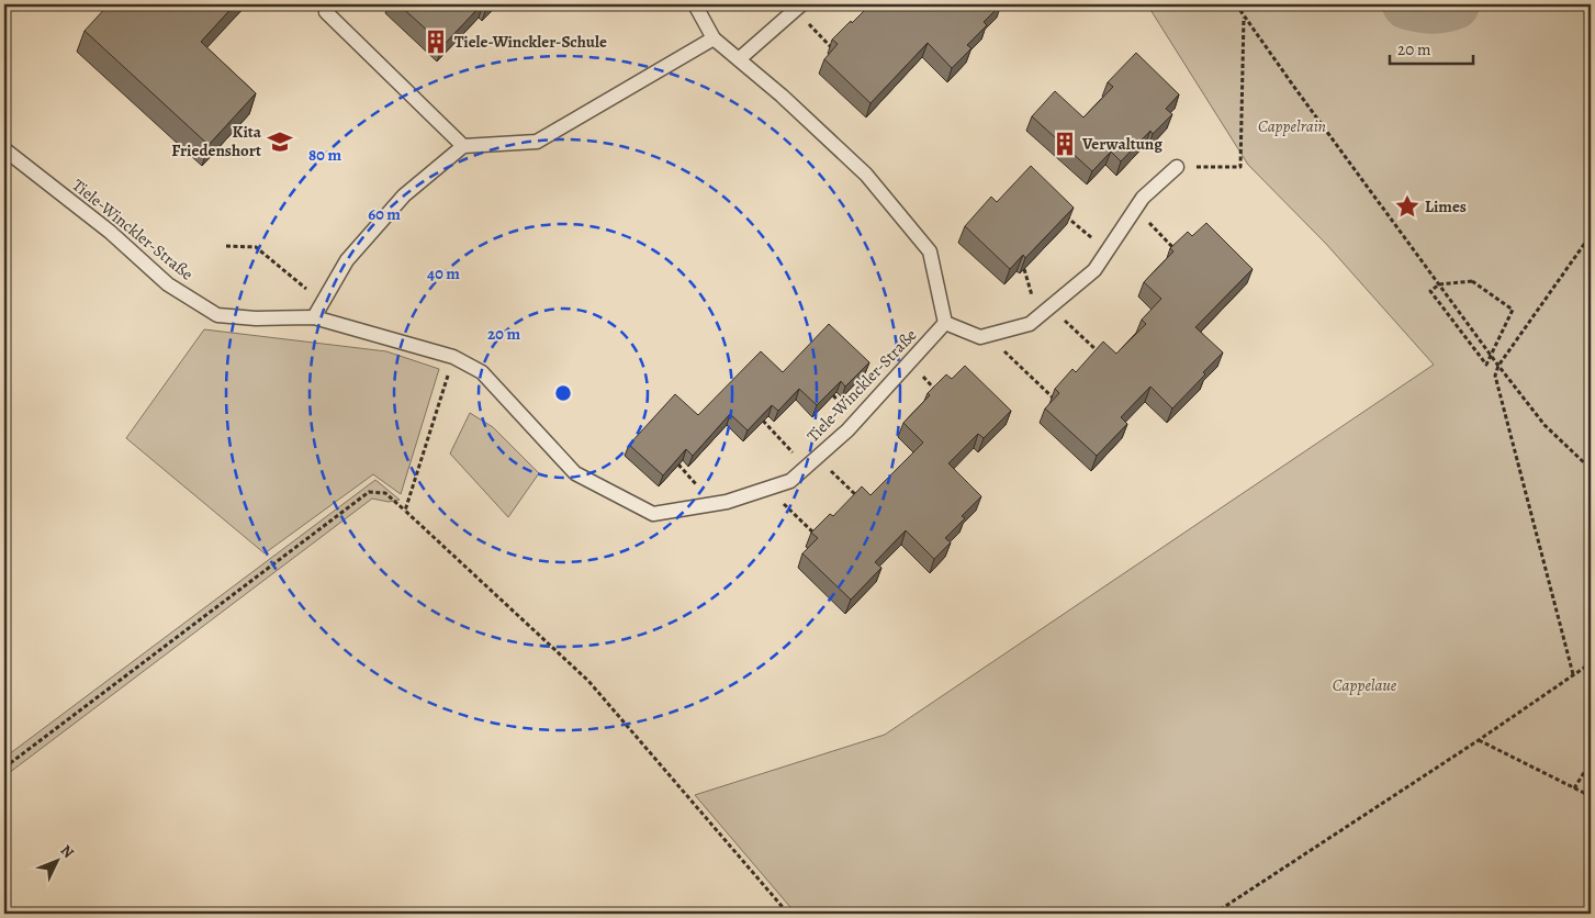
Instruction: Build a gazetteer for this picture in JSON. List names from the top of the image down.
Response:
{
  "streets": {
    "lane": ["Tiele-Winckler-Straße"]
  },
  "parks": ["Cappelrain", "Cappelaue"],
  "places": {
    "building": ["Tiele-Winckler-Schule", "Verwaltung"],
    "school or university": ["Kita Friedenshort"],
    "place": ["Limes"]
  },
  "scale_bar": "20 m",
  "north": "top right",
  "rings": [
    "80 m",
    "60 m",
    "40 m",
    "20 m"
  ]
}
